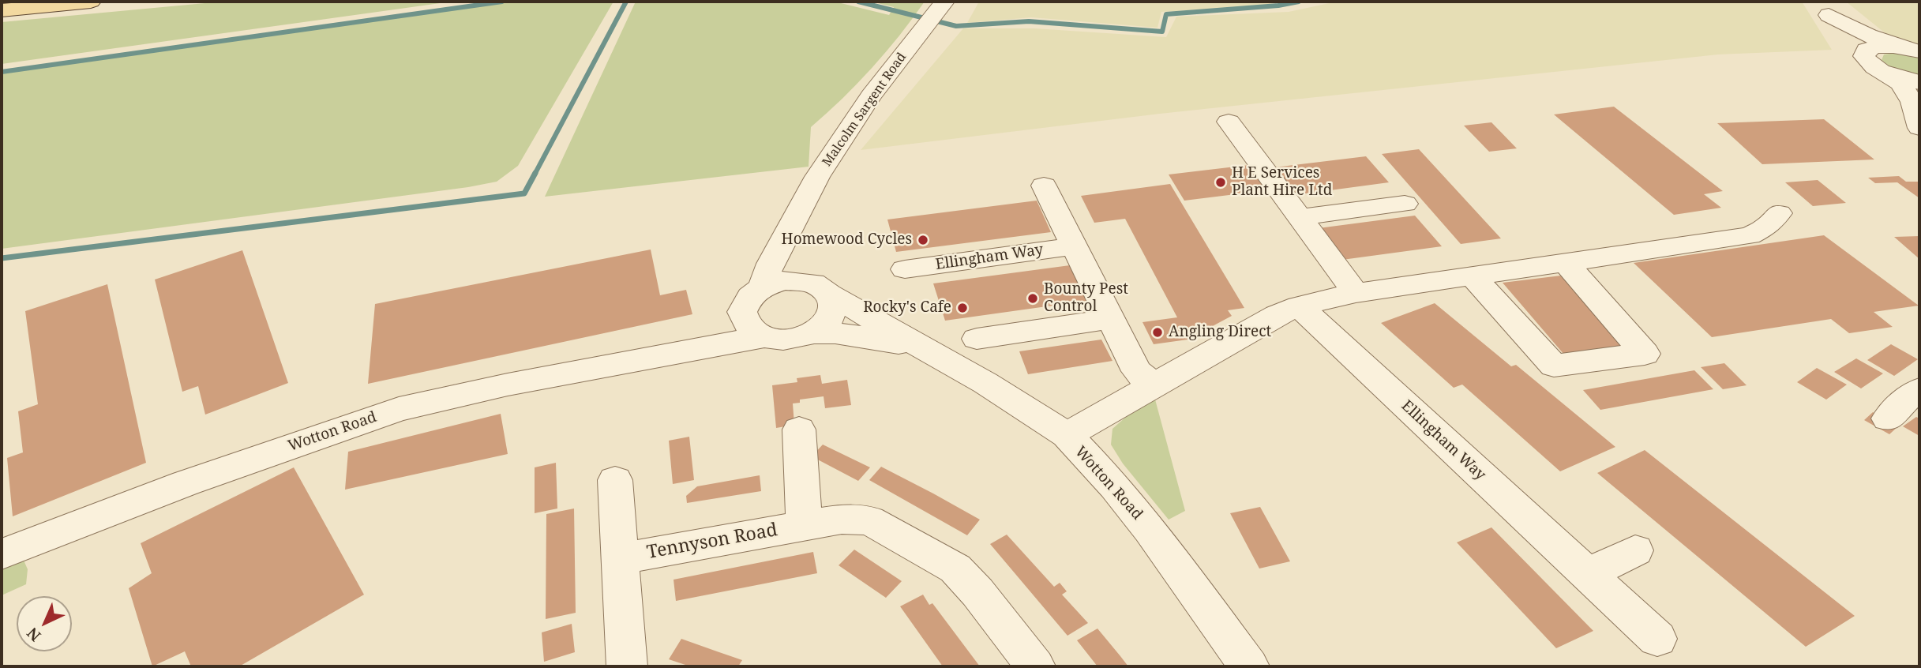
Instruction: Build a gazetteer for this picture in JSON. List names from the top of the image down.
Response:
{
  "streets": {
    "street": [
      "Malcolm Sargent Road",
      "Ellingham Way",
      "Wotton Road",
      "Tennyson Road"
    ]
  },
  "crossings": [
    ["Malcolm Sargent Road", "Wotton Road"]
  ],
  "places": [
    "H E Services Plant Hire Ltd",
    "Homewood Cycles",
    "Bounty Pest Control",
    "Rocky's Cafe",
    "Angling Direct"
  ],
  "north": "bottom left"
}
